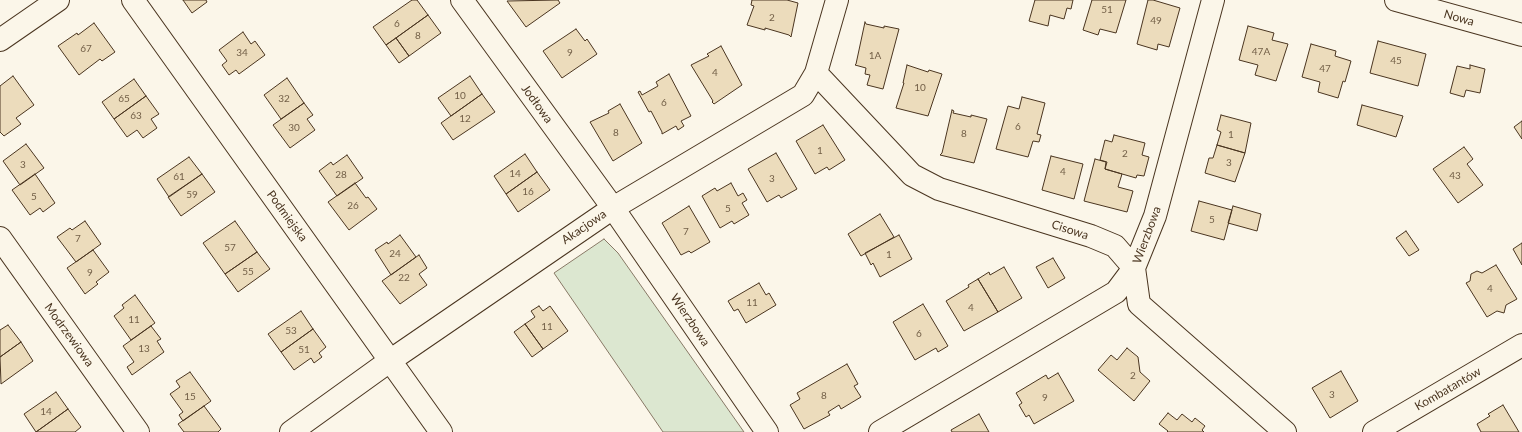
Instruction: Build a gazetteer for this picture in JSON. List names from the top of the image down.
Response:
{
  "streets": {
    "street": [
      "Nowa",
      "Jodłowa",
      "Podmiejska",
      "Akacjowa",
      "Cisowa",
      "Wierzbowa",
      "Modrzewiowa",
      "Kombatantów"
    ]
  },
  "crossings": [
    ["Jodłowa", "Akacjowa"],
    ["Jodłowa", "Wierzbowa"],
    ["Podmiejska", "Akacjowa"],
    ["Akacjowa", "Cisowa"],
    ["Akacjowa", "Wierzbowa"],
    ["Cisowa", "Wierzbowa"]
  ],
  "house_numbers": [
    "51",
    "2",
    "49",
    "6",
    "8",
    "67",
    "47A",
    "34",
    "9",
    "1A",
    "45",
    "47",
    "4",
    "10",
    "10",
    "65",
    "32",
    "6",
    "63",
    "12",
    "6",
    "30",
    "8",
    "8",
    "1",
    "1",
    "2",
    "3",
    "3",
    "4",
    "14",
    "28",
    "43",
    "61",
    "3",
    "16",
    "59",
    "5",
    "26",
    "5",
    "5",
    "7",
    "7",
    "57",
    "24",
    "1",
    "55",
    "9",
    "22",
    "4",
    "11",
    "4",
    "11",
    "11",
    "53",
    "6",
    "13",
    "51",
    "2",
    "3",
    "8",
    "15",
    "9",
    "14"
  ]
}
